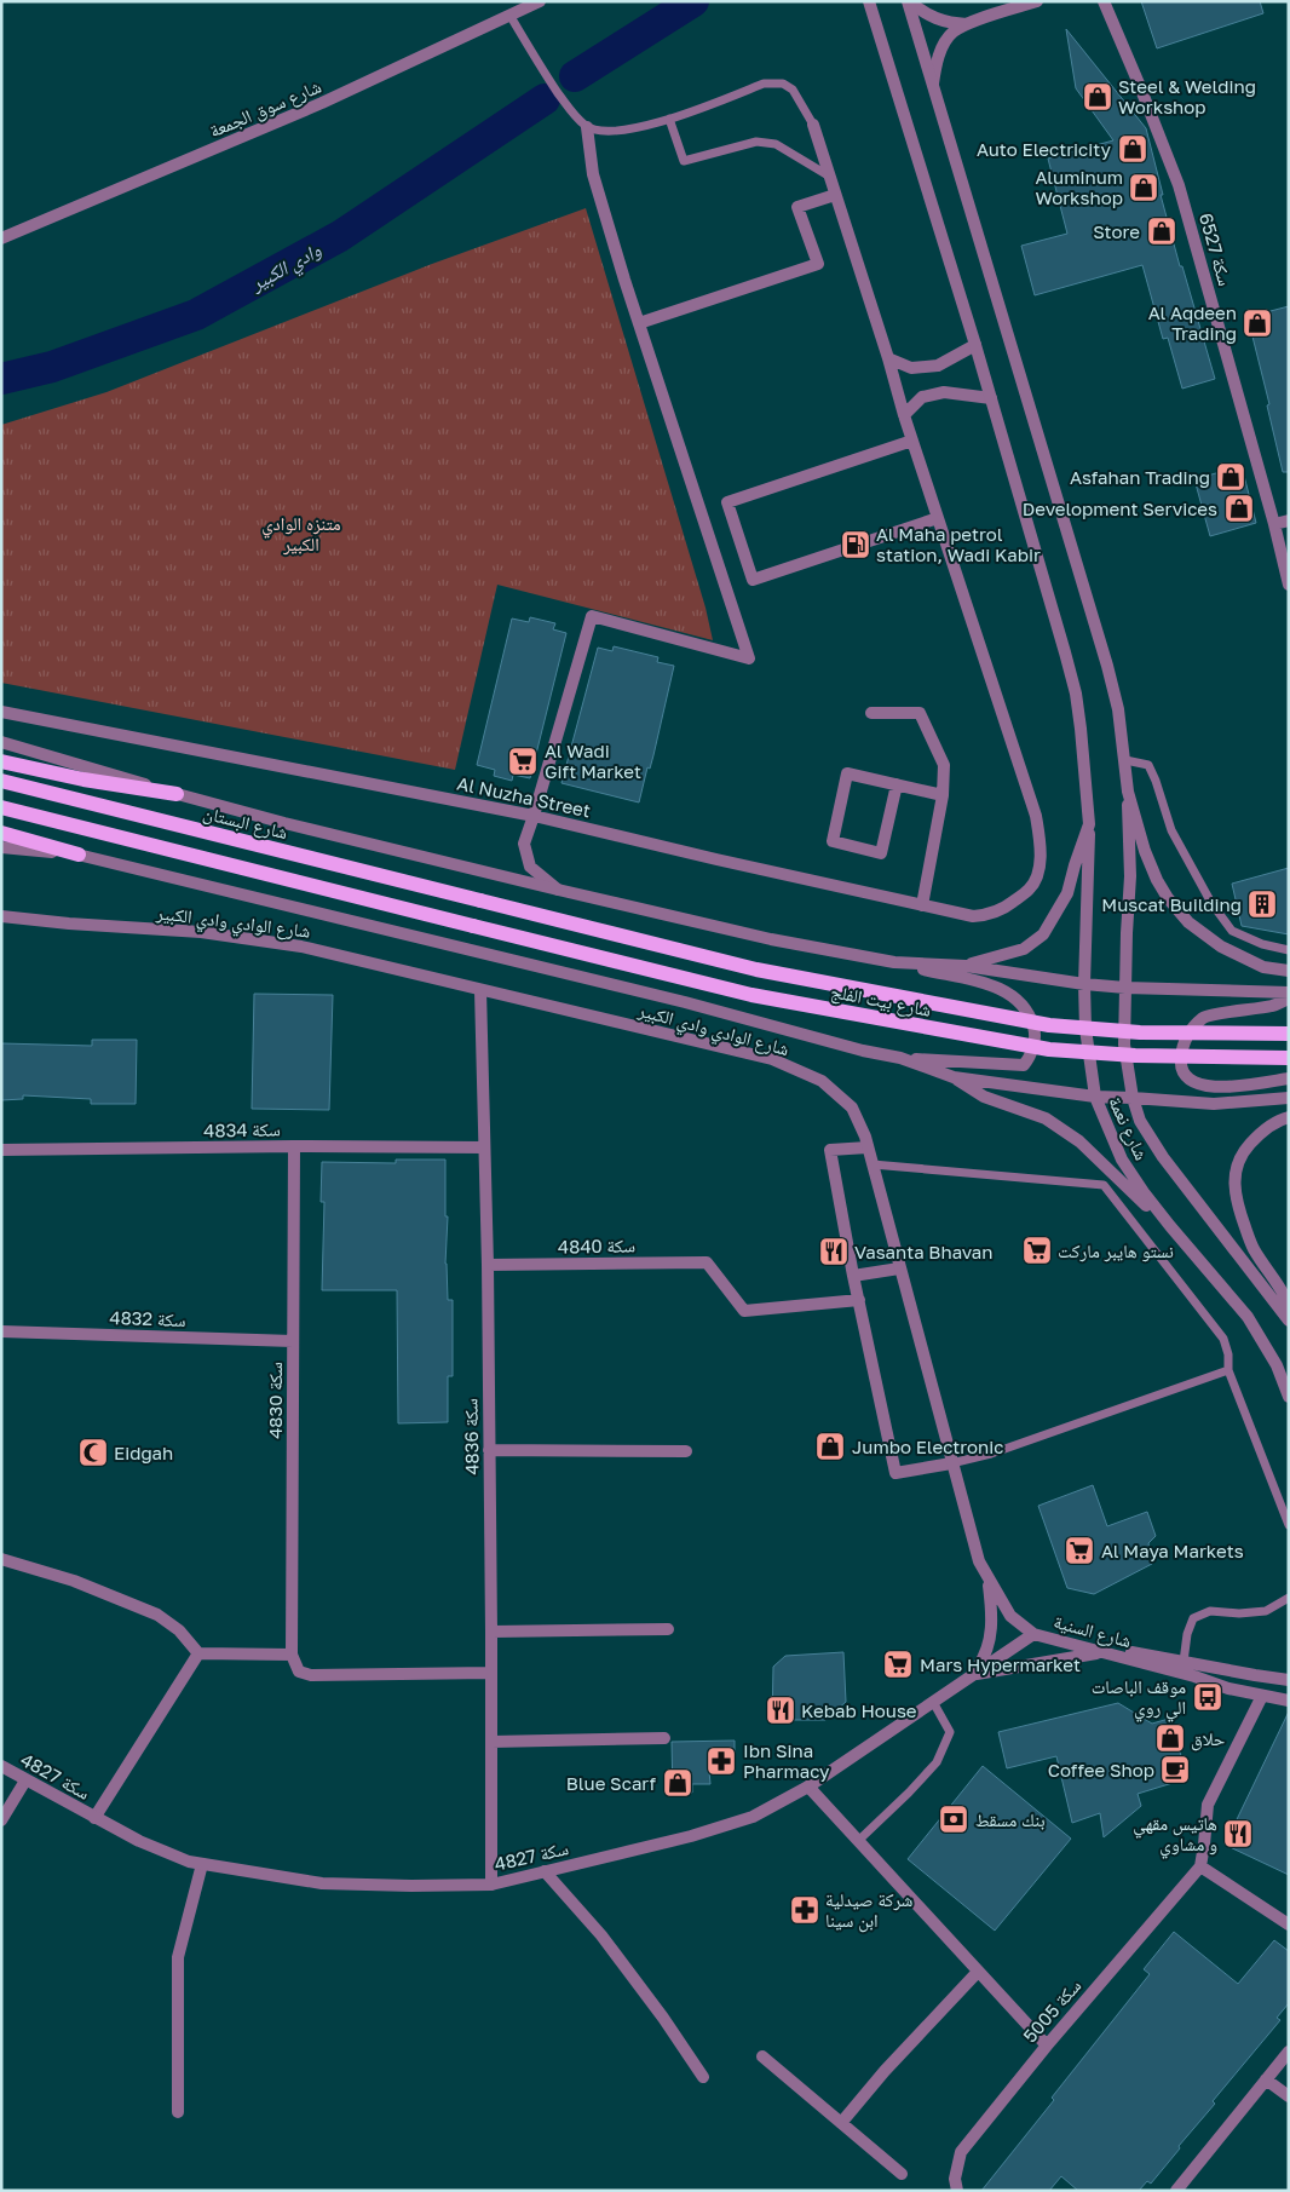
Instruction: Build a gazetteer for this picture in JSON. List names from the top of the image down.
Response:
{
  "streets": {
    "main road": ["شارع البستان", "شارع بيت الفلج"],
    "street": [
      "شارع سوق الجمعة",
      "سكة 6527",
      "Al Nuzha Street",
      "شارع الوادي وادي الكبير",
      "شارع نعمة",
      "سكة 4834",
      "سكة 4840",
      "سكة 4832",
      "سكة 4830",
      "سكة 4836",
      "شارع السنية",
      "سكة 4827",
      "سكة 5005"
    ]
  },
  "crossings": [
    ["شارع البستان", "شارع بيت الفلج"],
    ["شارع الوادي وادي الكبير", "سكة 4836"],
    ["شارع الوادي وادي الكبير", "شارع السنية"],
    ["شارع الوادي وادي الكبير", "سكة 4827"],
    ["سكة 4834", "سكة 4830"],
    ["سكة 4834", "سكة 4836"],
    ["سكة 4840", "سكة 4836"],
    ["سكة 4832", "سكة 4830"],
    ["سكة 4836", "سكة 4827"],
    ["شارع السنية", "سكة 4827"]
  ],
  "water": ["وادي الكبير"],
  "parks": ["متنزه الوادي الكبير"],
  "places": {
    "shop": [
      "Steel & Welding Workshop",
      "Auto Electricity",
      "Aluminum Workshop",
      "Store",
      "Al Aqdeen Trading",
      "Asfahan Trading",
      "Development Services",
      "Jumbo Electronic",
      "حلاق",
      "Blue Scarf"
    ],
    "fuel station": ["Al Maha petrol station, Wadi Kabir"],
    "supermarket": [
      "Al Wadi Gift Market",
      "نستو هايبر ماركت",
      "Al Maya Markets",
      "Mars Hypermarket"
    ],
    "building": ["Muscat Building"],
    "restaurant": ["Vasanta Bhavan", "Kebab House", "هاتيس مقهي و مشاوي"],
    "mosque": ["Eidgah"],
    "bus stop": ["موقف الباصات الي روي"],
    "pharmacy": ["Ibn Sina Pharmacy", "شركة صيدلية ابن سينا"],
    "cafe": ["Coffee Shop"],
    "bank": ["بنك مسقط"]
  }
}
